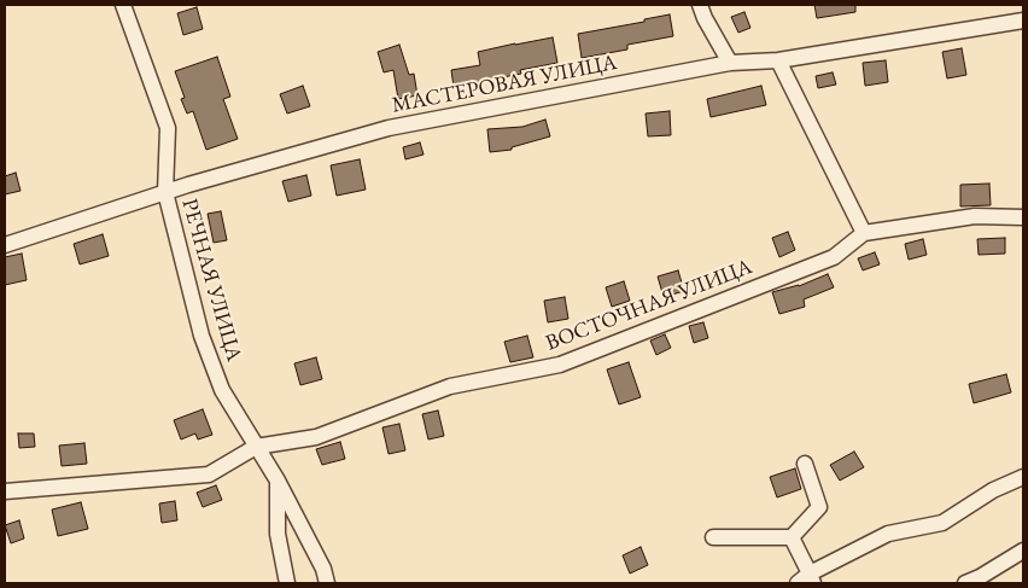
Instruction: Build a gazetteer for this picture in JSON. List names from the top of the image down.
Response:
{
  "streets": {
    "street": ["МАСТЕРОВАЯ УЛИЦА", "РЕЧНАЯ УЛИЦА", "ВОСТОЧНАЯ УЛИЦА"]
  },
  "crossings": [
    ["МАСТЕРОВАЯ УЛИЦА", "РЕЧНАЯ УЛИЦА"],
    ["РЕЧНАЯ УЛИЦА", "ВОСТОЧНАЯ УЛИЦА"]
  ]
}
